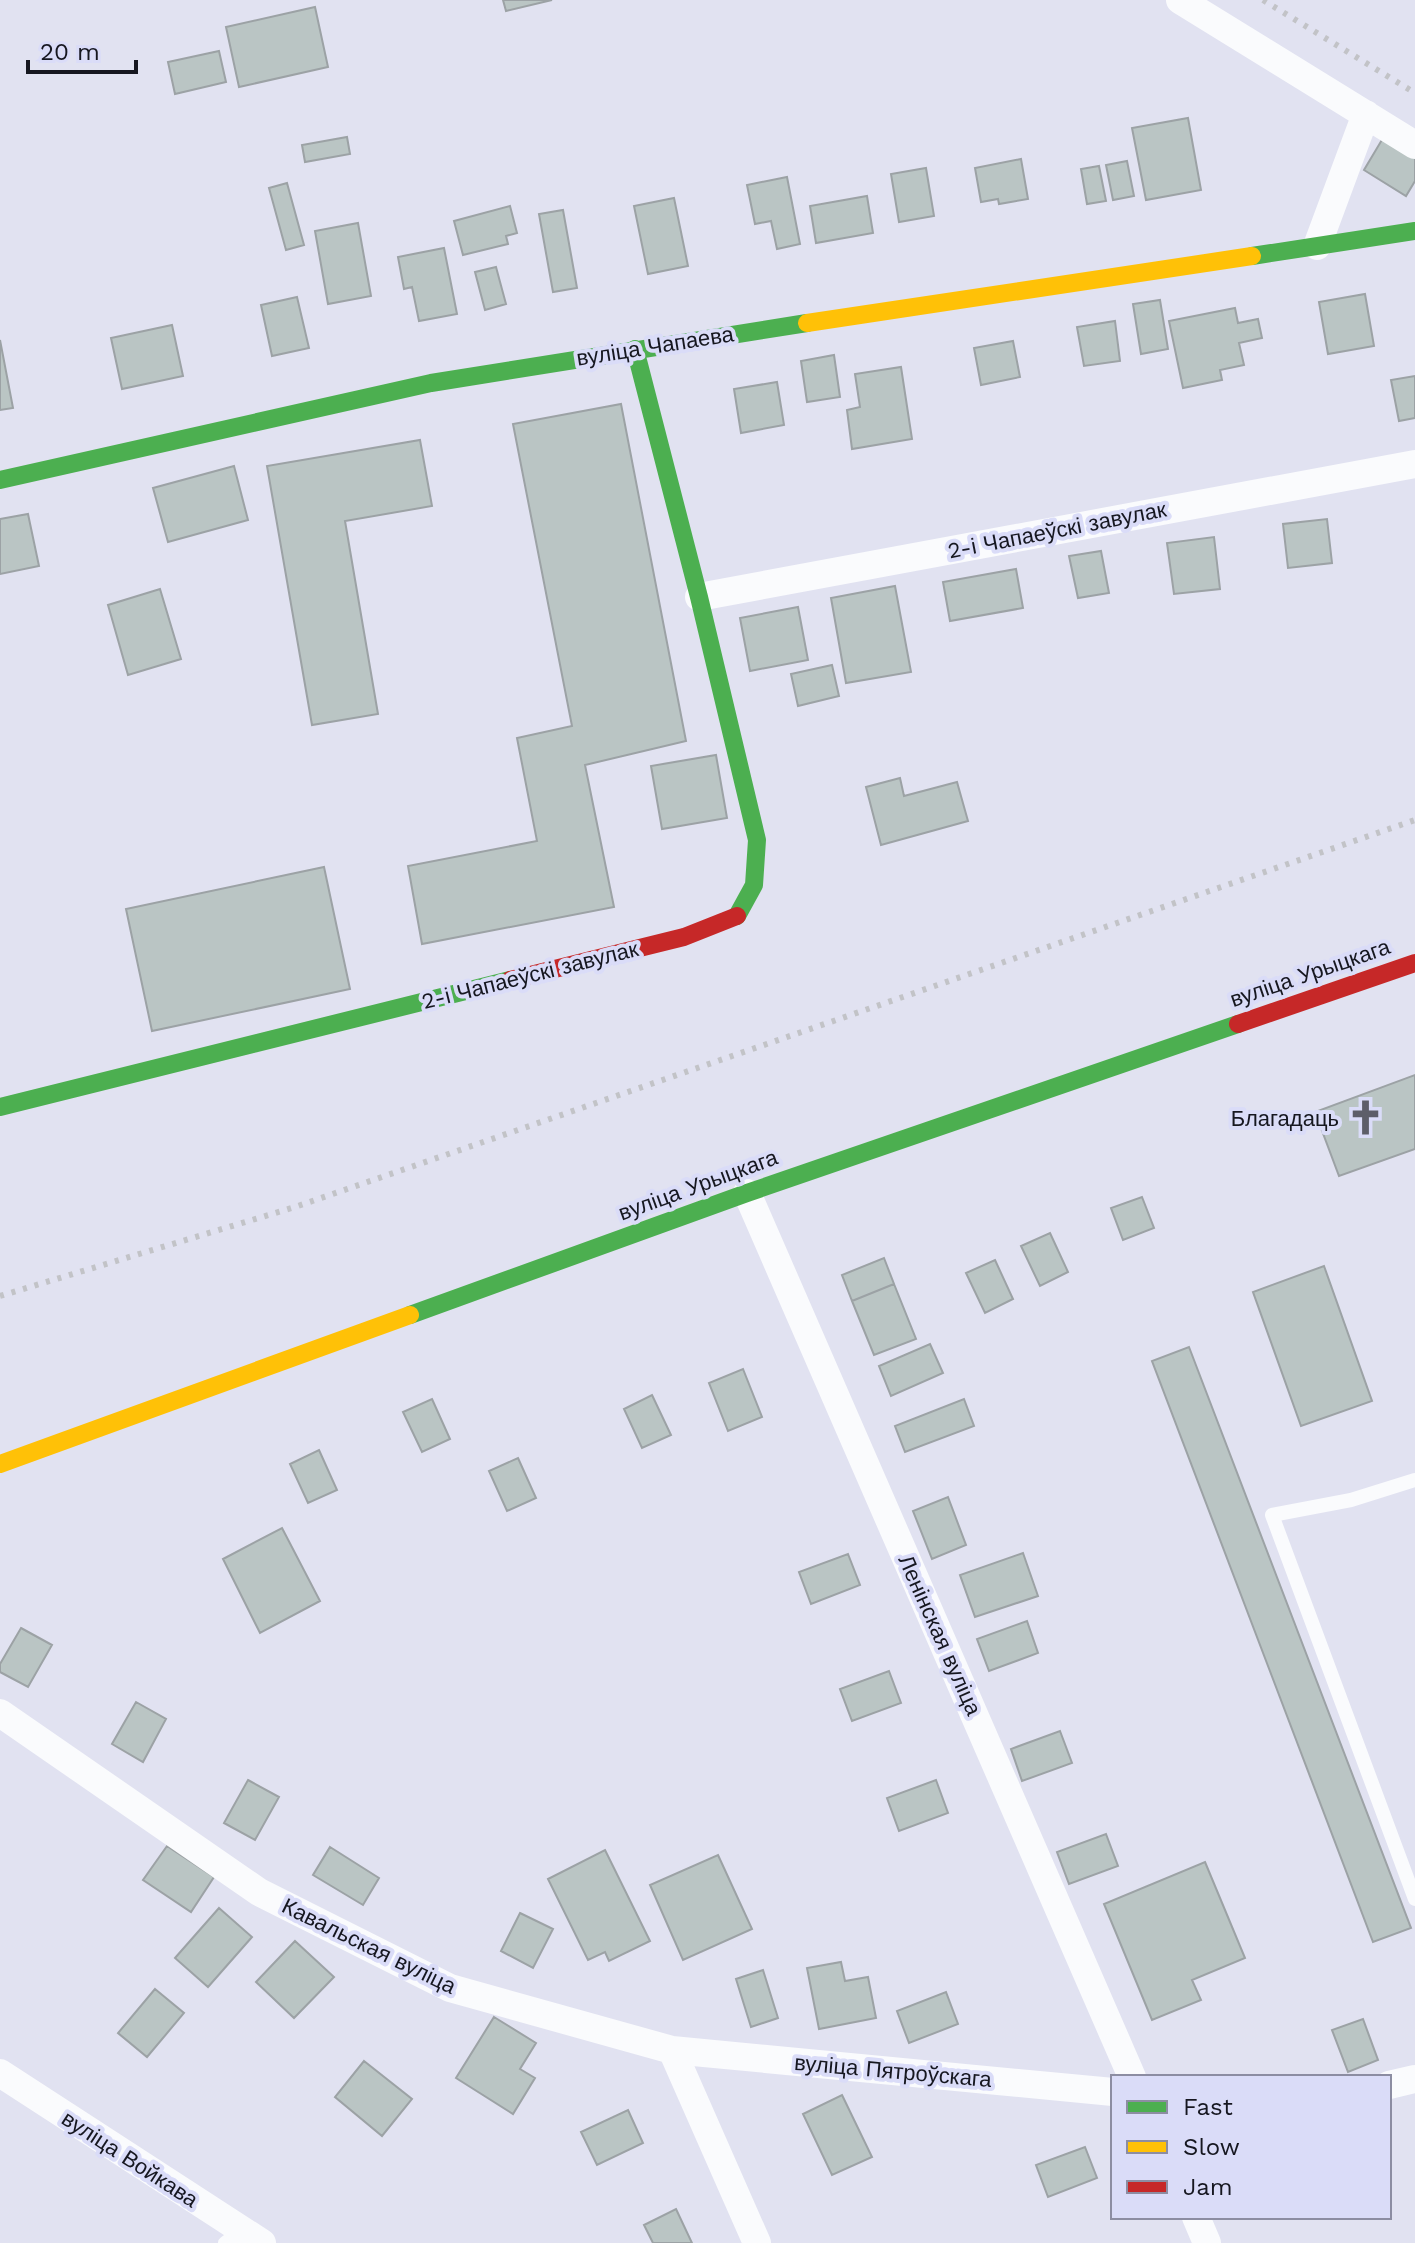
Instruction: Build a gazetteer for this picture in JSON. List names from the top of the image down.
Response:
{
  "streets": {
    "street": [
      "вуліца Чапаева",
      "2-і Чапаеўскі завулак",
      "вуліца Урыцкага",
      "Ленінская вуліца",
      "Кавальская вуліца",
      "вуліца Пятроўскага",
      "вуліца Войкава"
    ]
  },
  "crossings": [
    ["вуліца Чапаева", "2-і Чапаеўскі завулак"],
    ["вуліца Урыцкага", "Ленінская вуліца"],
    ["Кавальская вуліца", "вуліца Пятроўскага"]
  ],
  "places": {
    "church": ["Благадаць"]
  },
  "legend": ["Fast", "Slow", "Jam"],
  "scale_bar": "20 m"
}
